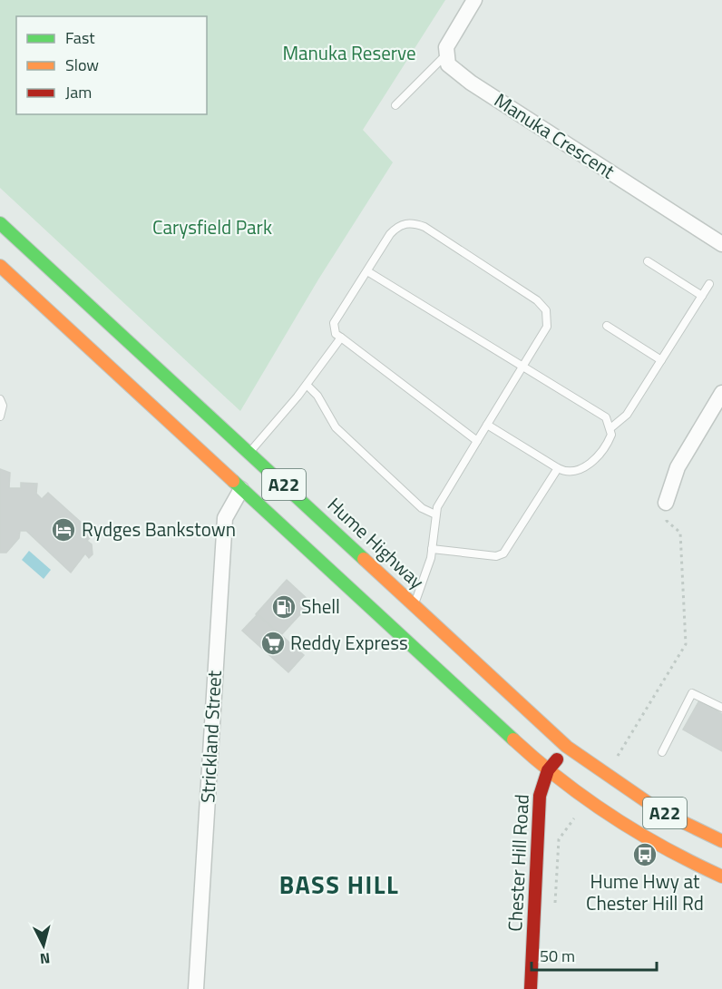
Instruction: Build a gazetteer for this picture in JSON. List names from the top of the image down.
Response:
{
  "streets": {
    "main road": ["A22", "Hume Highway", "Chester Hill Road"],
    "street": ["Manuka Crescent", "Strickland Street"]
  },
  "crossings": [
    ["A22", "Strickland Street"],
    ["A22", "Chester Hill Road"],
    ["Hume Highway", "Chester Hill Road"]
  ],
  "districts": ["BASS HILL"],
  "parks": ["Manuka Reserve", "Carysfield Park"],
  "places": {
    "hotel": ["Rydges Bankstown"],
    "fuel station": ["Shell"],
    "supermarket": ["Reddy Express"],
    "bus stop": ["Hume Hwy at Chester Hill Rd"]
  },
  "legend": ["Fast", "Slow", "Jam"],
  "scale_bar": "50 m",
  "north": "bottom"
}
